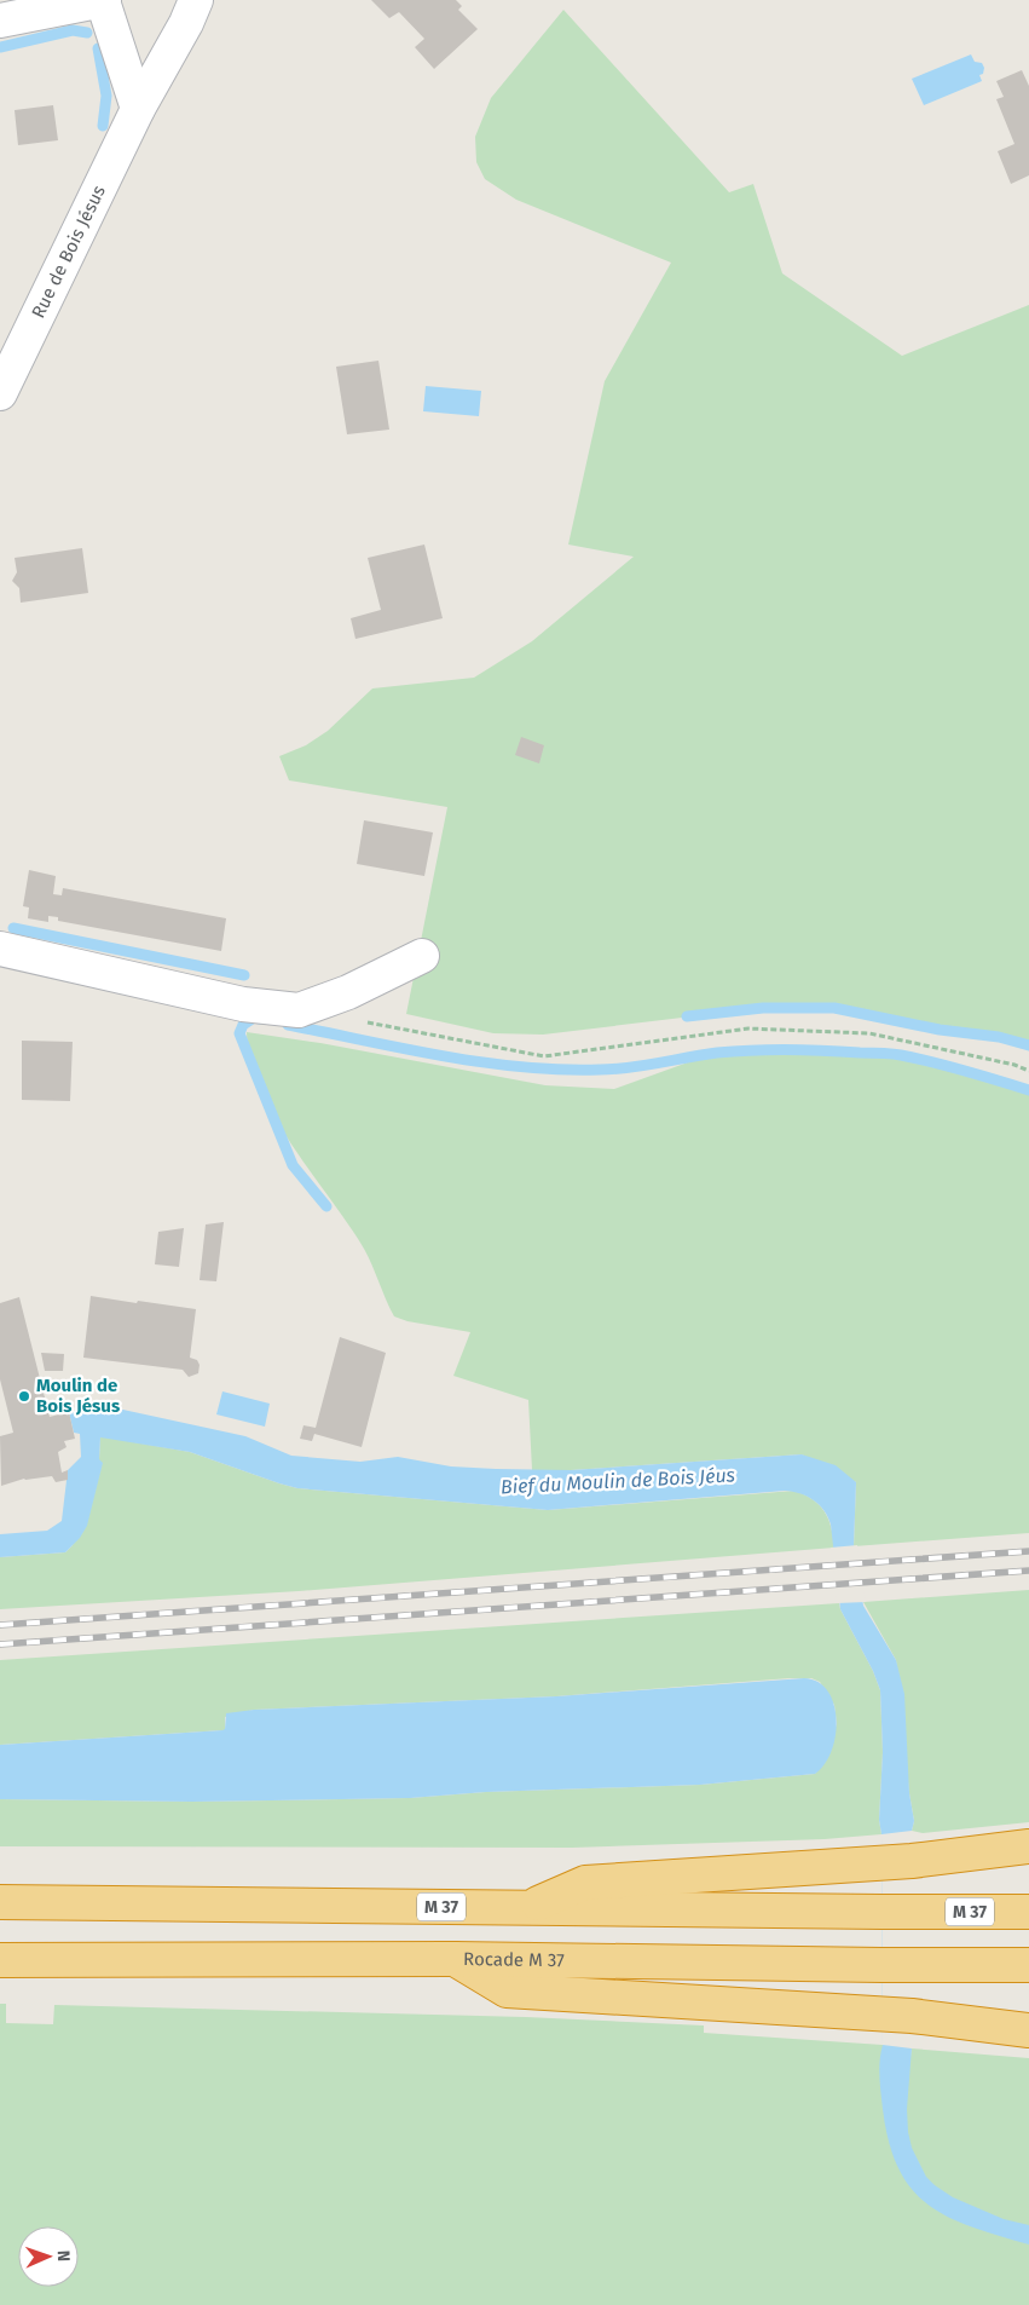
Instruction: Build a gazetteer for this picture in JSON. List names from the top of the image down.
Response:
{
  "streets": {
    "highway": ["M 37", "Rocade M 37"],
    "street": ["Rue de Bois Jésus"]
  },
  "water": ["Bief du Moulin de Bois Jéus"],
  "places": ["Moulin de Bois Jésus"],
  "north": "right"
}
